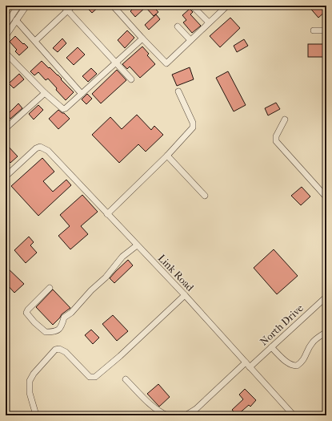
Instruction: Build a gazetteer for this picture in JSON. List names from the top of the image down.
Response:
{
  "streets": {
    "street": ["Link Road", "North Drive"]
  },
  "crossings": [
    ["Link Road", "North Drive"]
  ]
}
